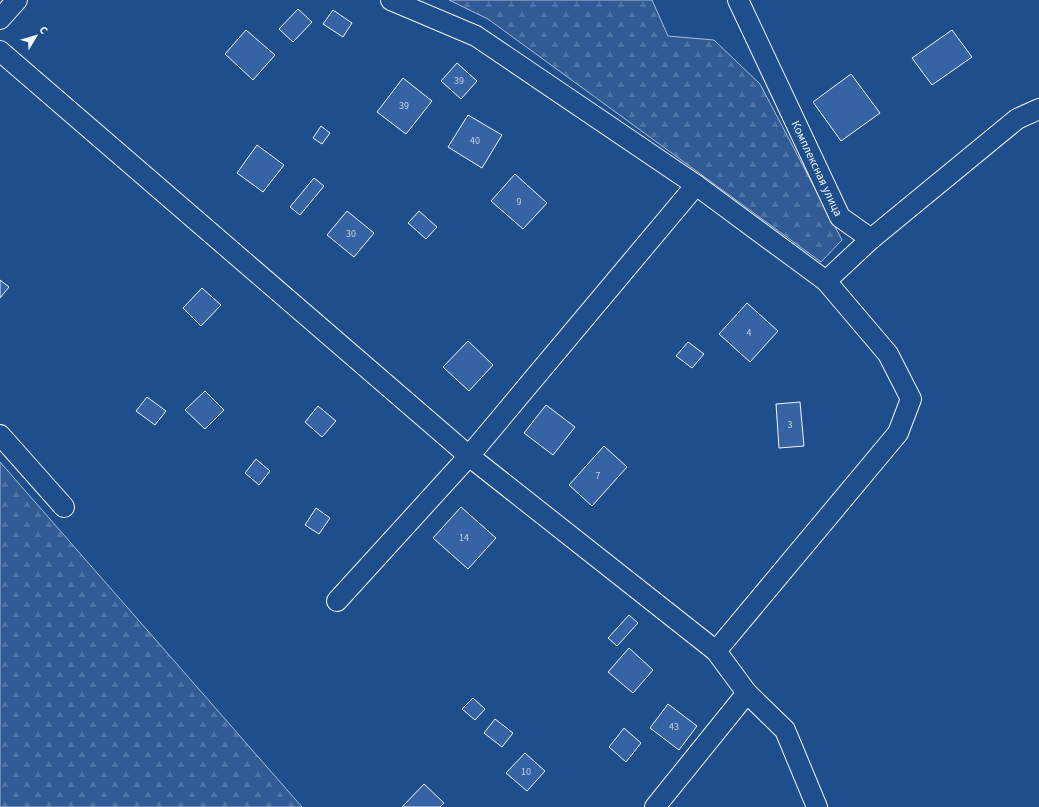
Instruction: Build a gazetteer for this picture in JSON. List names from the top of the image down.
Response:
{
  "streets": {
    "street": ["Комплексная улица"]
  },
  "house_numbers": [
    "39",
    "39",
    "40",
    "9",
    "30",
    "4",
    "3",
    "7",
    "14",
    "43",
    "10"
  ],
  "north": "top right"
}
